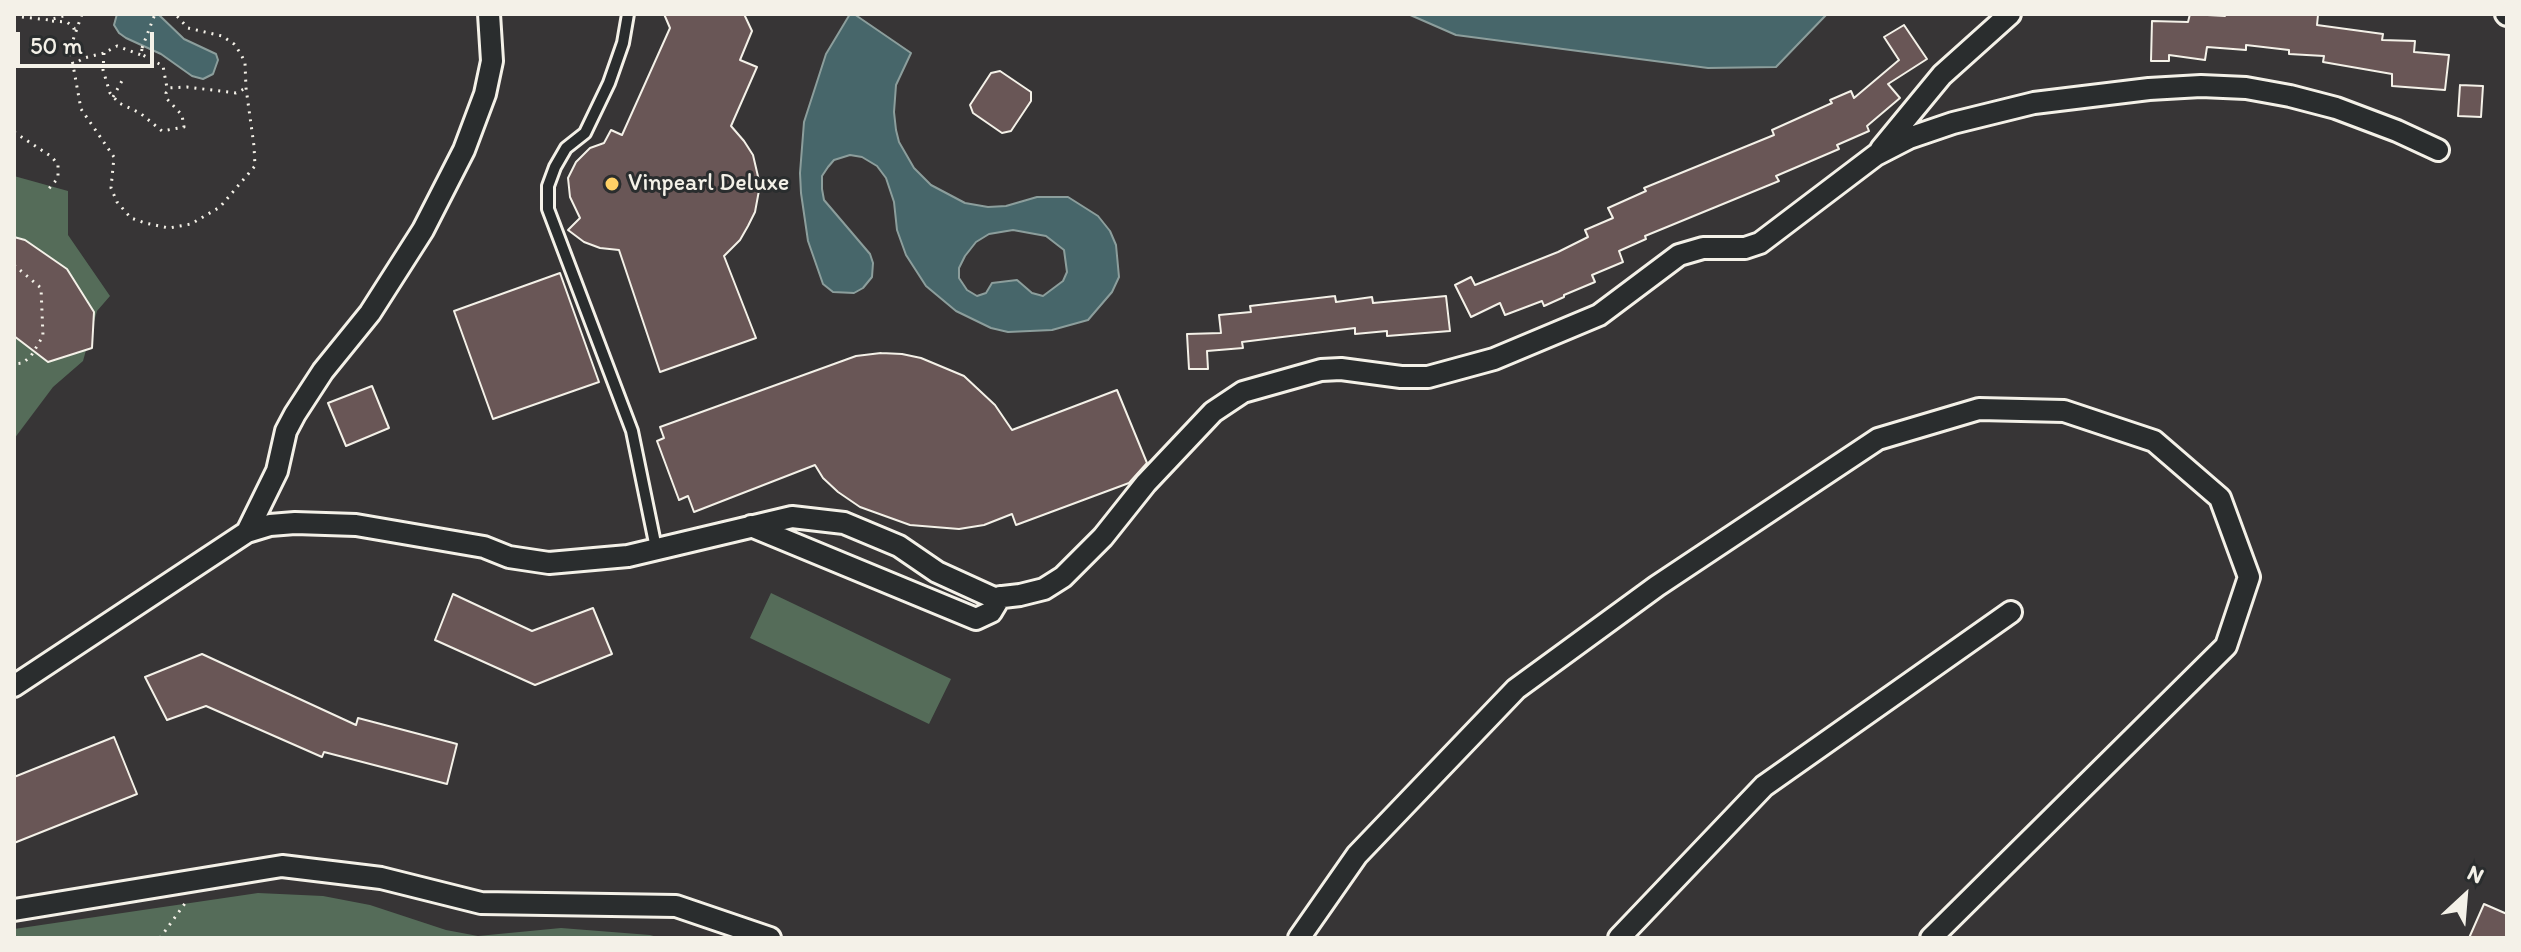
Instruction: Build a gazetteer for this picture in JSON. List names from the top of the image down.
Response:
{
  "places": ["Vinpearl Deluxe"],
  "scale_bar": "50 m",
  "north": "top right"
}
